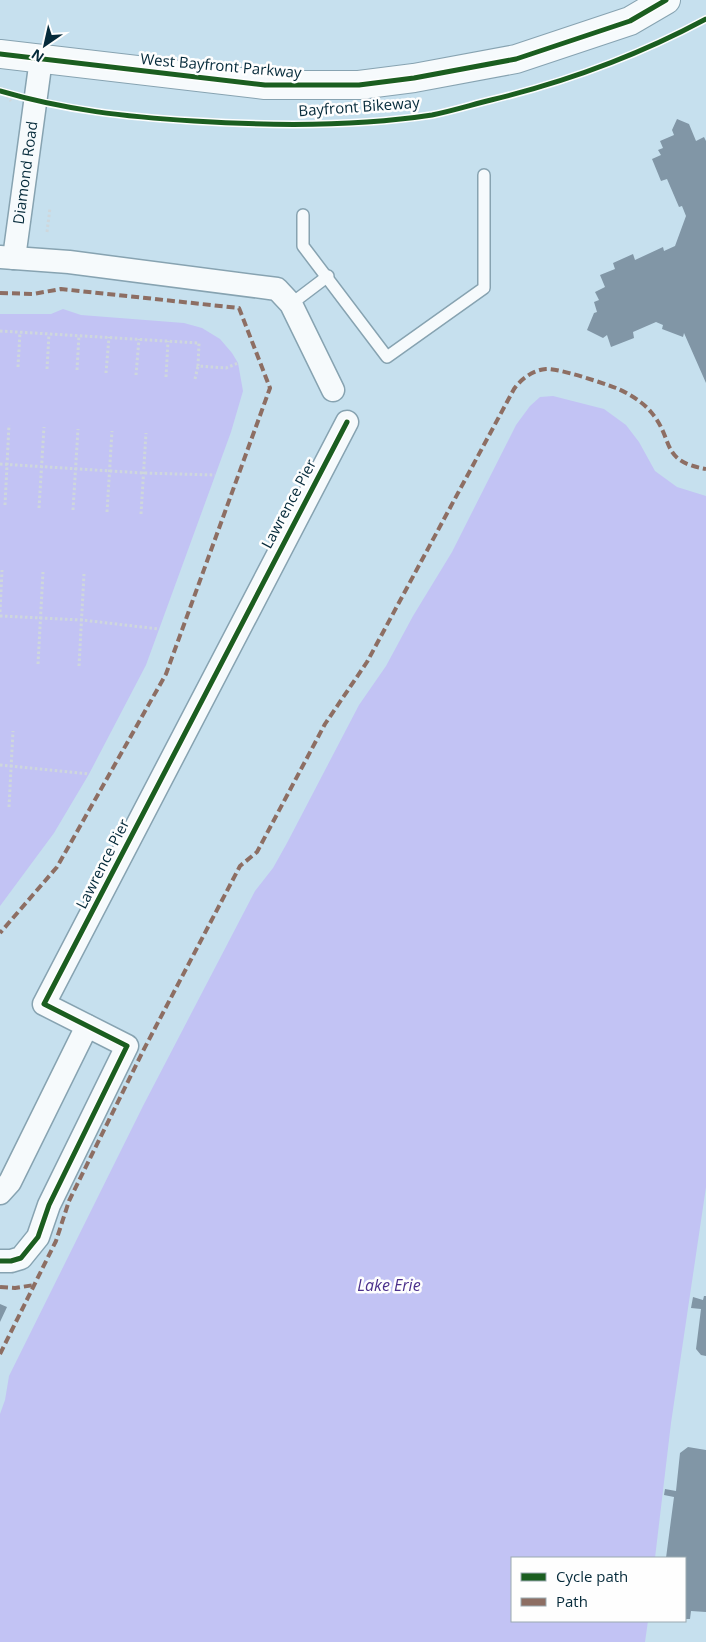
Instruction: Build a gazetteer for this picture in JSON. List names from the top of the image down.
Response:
{
  "streets": {
    "highway": ["West Bayfront Parkway"],
    "street": ["Diamond Road", "Lawrence Pier"],
    "cycle path": ["Bayfront Bikeway"]
  },
  "crossings": [
    ["West Bayfront Parkway", "Diamond Road"]
  ],
  "water": ["Lake Erie"],
  "legend": ["Cycle path", "Path"],
  "north": "bottom left"
}
